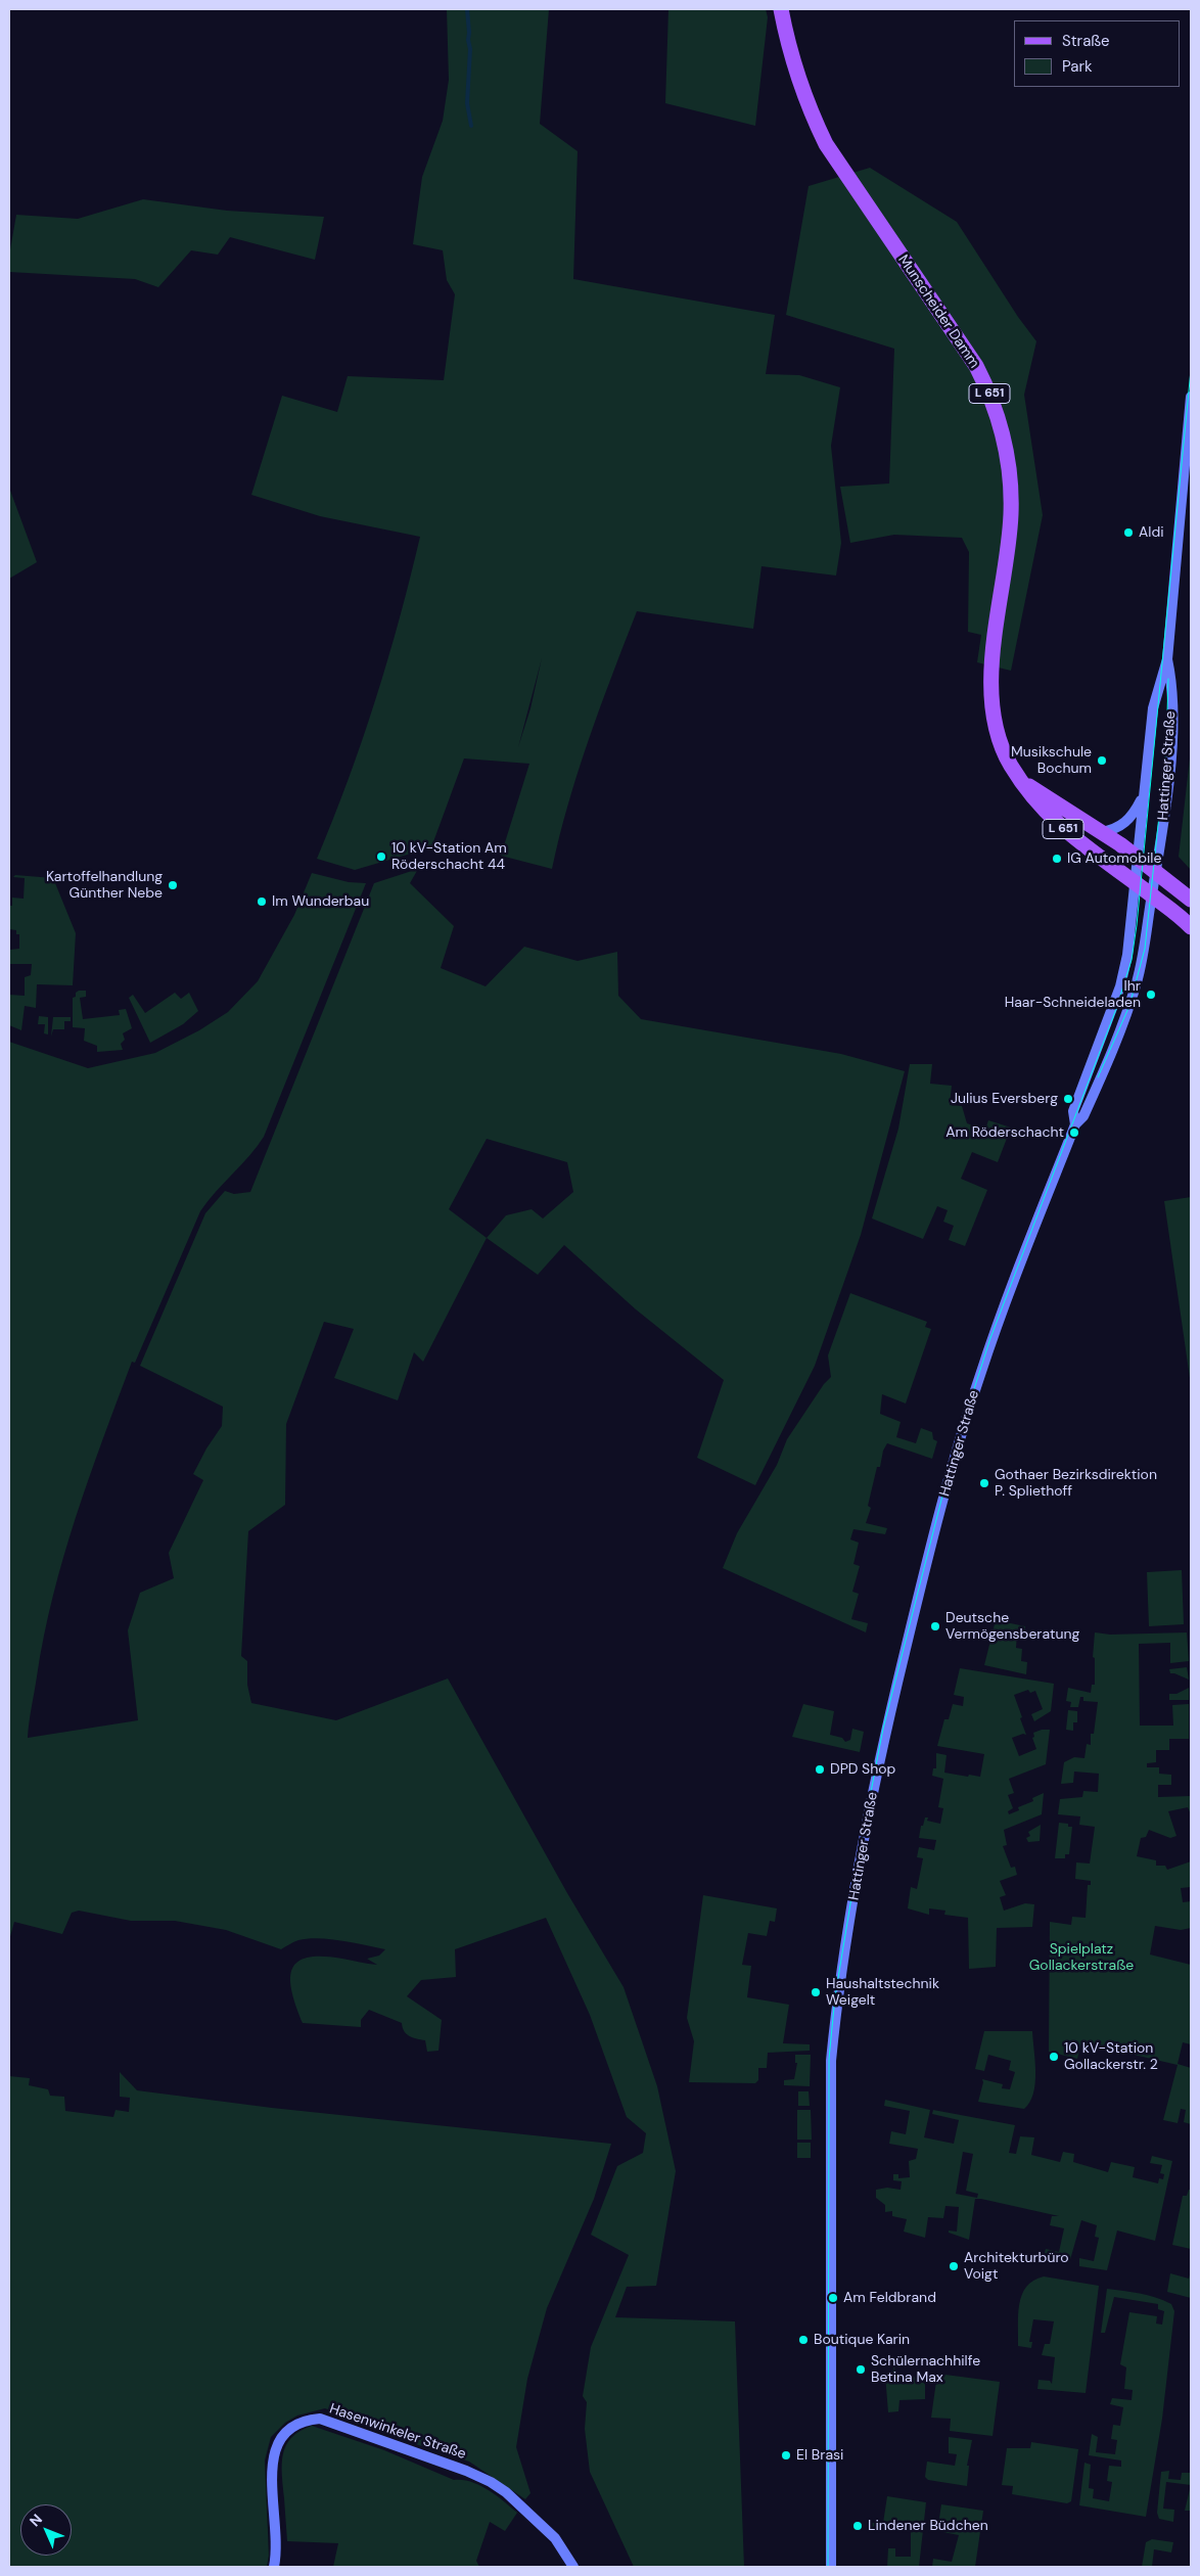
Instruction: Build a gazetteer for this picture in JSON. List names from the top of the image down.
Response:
{
  "streets": {
    "main road": ["Munscheider Damm", "L 651"],
    "street": ["Hattinger Straße", "Hasenwinkeler Straße"]
  },
  "crossings": [
    ["Munscheider Damm", "L 651"],
    ["Munscheider Damm", "Hattinger Straße"],
    ["L 651", "Hattinger Straße"]
  ],
  "parks": ["Spielplatz Gollackerstraße"],
  "places": [
    "Aldi",
    "Musikschule Bochum",
    "10 kV-Station Am Röderschacht 44",
    "IG Automobile",
    "Kartoffelhandlung Günther Nebe",
    "Im Wunderbau",
    "Ihr Haar-Schneideladen",
    "Julius Eversberg",
    "Am Röderschacht",
    "Gothaer Bezirksdirektion P. Spliethoff",
    "Deutsche Vermögensberatung",
    "DPD Shop",
    "Haushaltstechnik Weigelt",
    "10 kV-Station Gollackerstr. 2",
    "Architekturbüro Voigt",
    "Am Feldbrand",
    "Boutique Karin",
    "Schülernachhilfe Betina Max",
    "El Brasi",
    "Lindener Büdchen"
  ],
  "legend": ["Straße", "Park"],
  "north": "top left"
}
